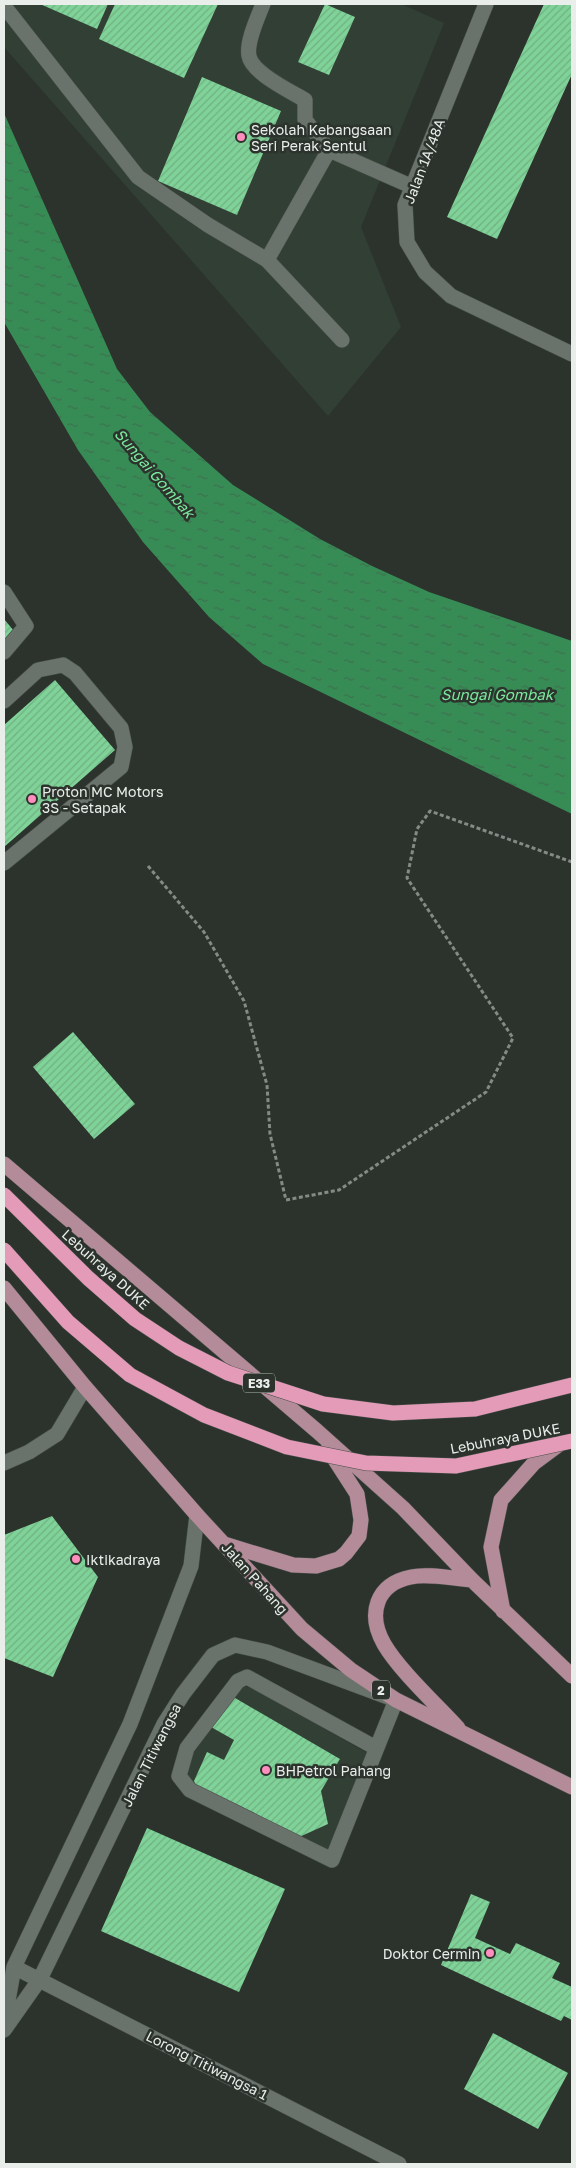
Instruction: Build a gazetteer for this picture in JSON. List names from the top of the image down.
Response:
{
  "streets": {
    "highway": ["Lebuhraya DUKE", "E33"],
    "main road": ["Jalan Pahang", "2"],
    "street": ["Jalan 1A/48A", "Jalan Titiwangsa", "Lorong Titiwangsa 1"]
  },
  "crossings": [
    ["Jalan Pahang", "Jalan Titiwangsa"],
    ["Jalan Titiwangsa", "Lorong Titiwangsa 1"]
  ],
  "water": ["Sungai Gombak"],
  "places": [
    "Sekolah Kebangsaan Seri Perak Sentul",
    "Proton MC Motors 3S - Setapak",
    "Iktikadraya",
    "BHPetrol Pahang",
    "Doktor Cermin"
  ]
}
